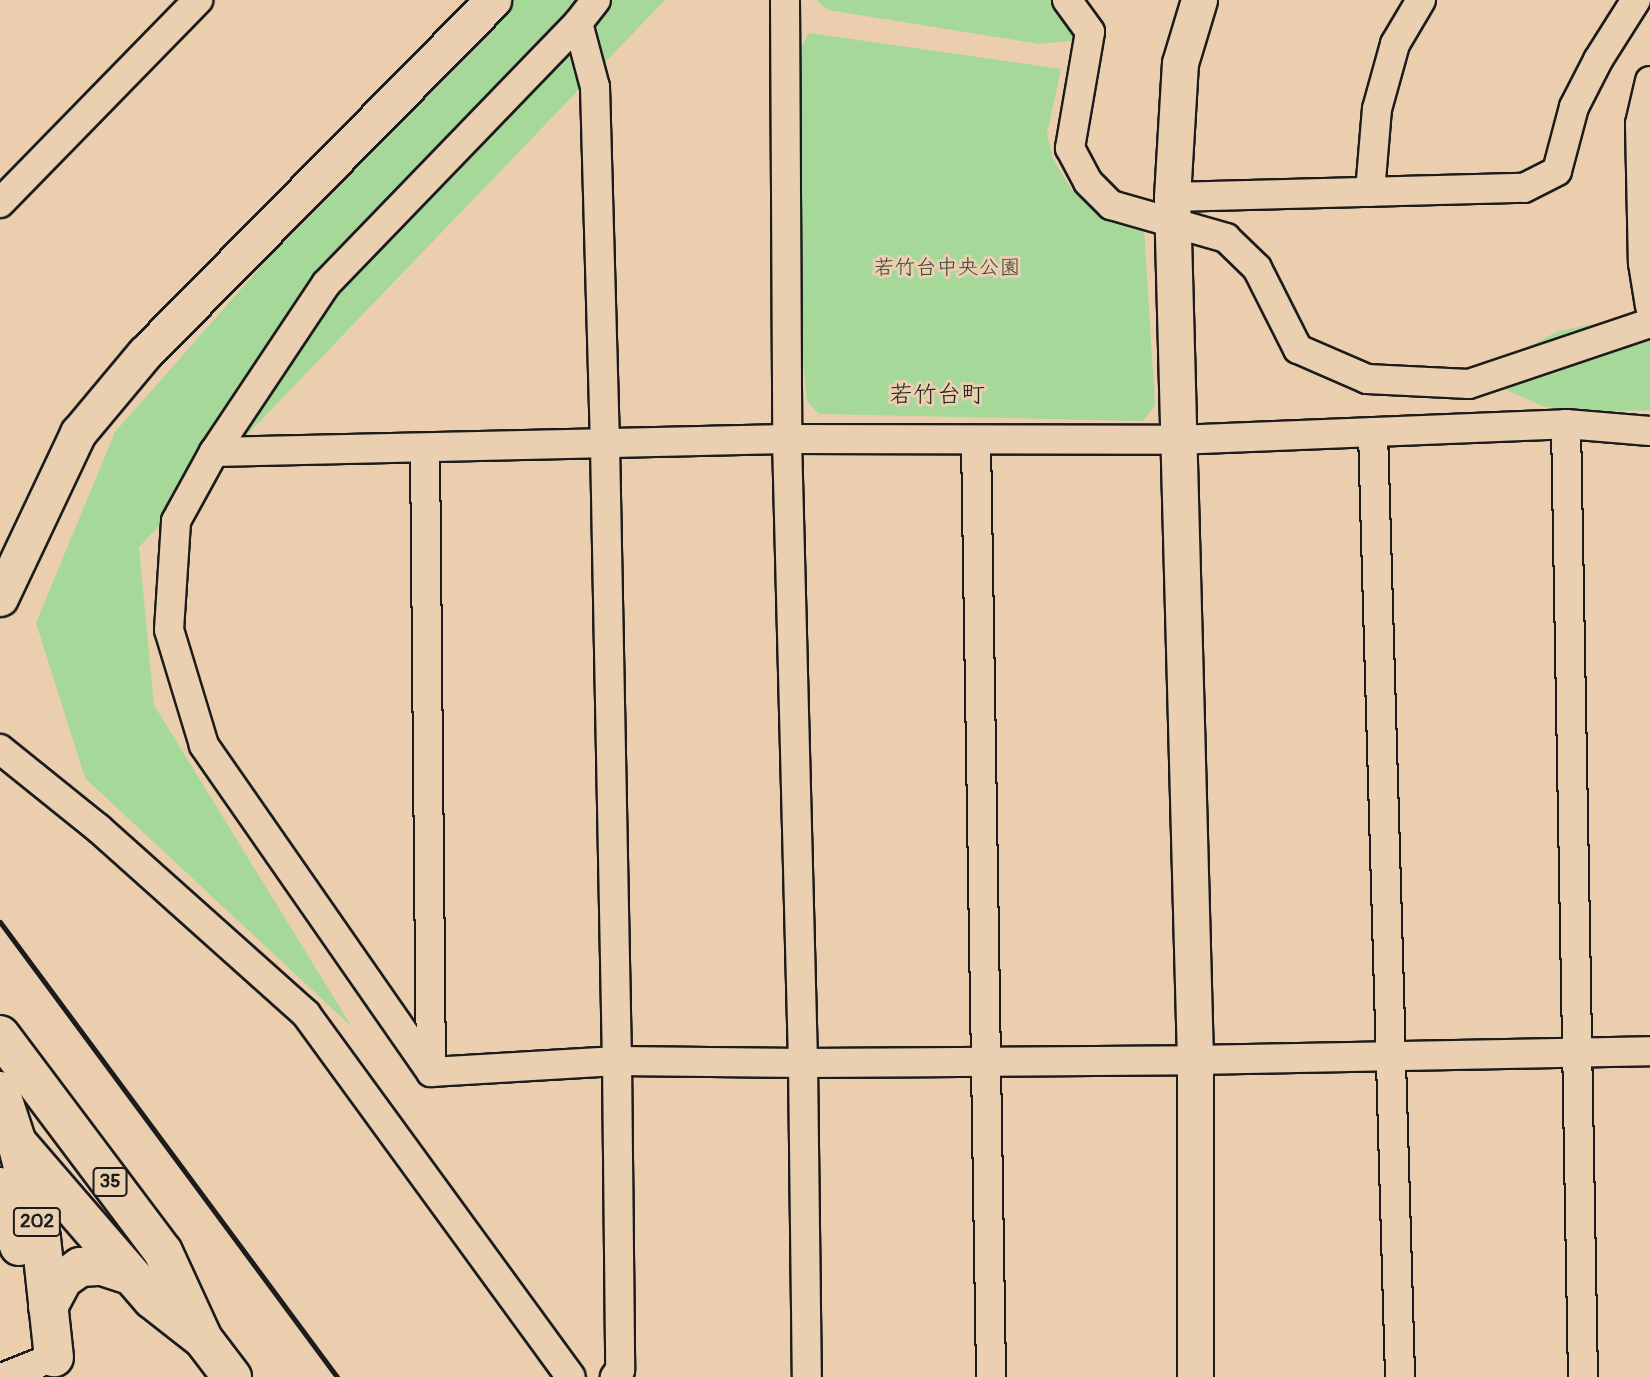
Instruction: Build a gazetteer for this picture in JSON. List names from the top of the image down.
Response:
{
  "streets": {
    "highway": ["35", "202"]
  },
  "crossings": [
    ["35", "202"]
  ],
  "districts": ["若竹台町"],
  "parks": ["若竹台中央公園"]
}
